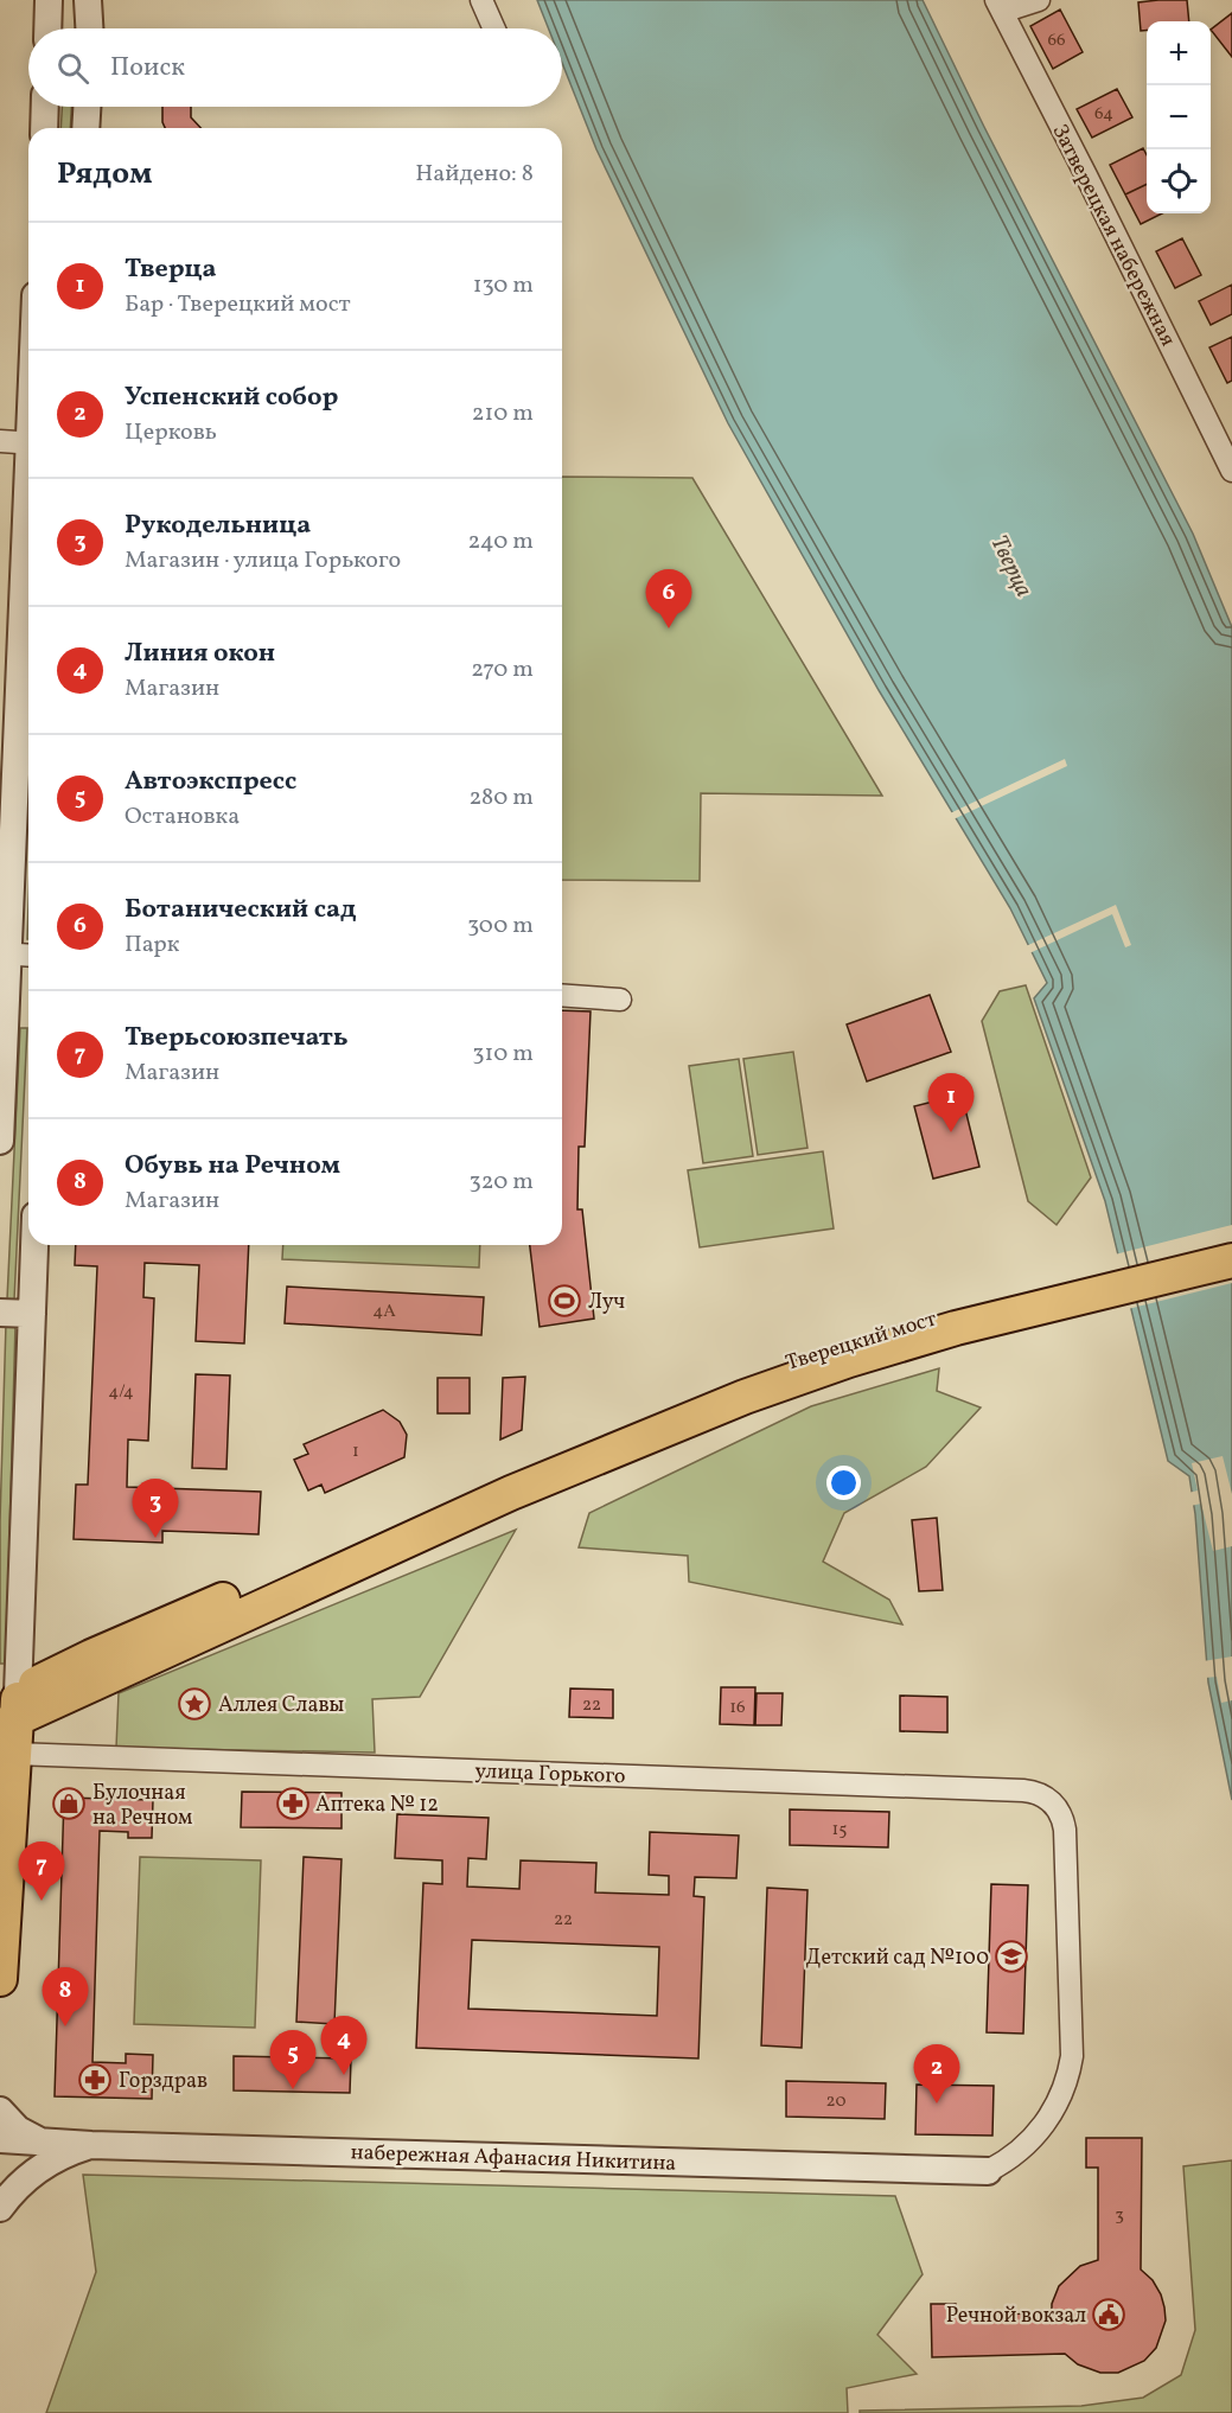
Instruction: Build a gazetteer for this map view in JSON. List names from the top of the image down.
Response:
{
  "streets": {
    "main road": ["Тверецкий мост"],
    "street": ["Затверецкая набережная", "улица Горького", "набережная Афанасия Никитина"]
  },
  "crossings": [
    ["улица Горького", "набережная Афанасия Никитина"]
  ],
  "water": ["Тверца"],
  "places": {
    "sports": ["Луч"],
    "place": ["Аллея Славы"],
    "shop": ["Булочная на Речном"],
    "pharmacy": ["Аптека № 12", "Горздрав"],
    "school or university": ["Детский сад №100"],
    "public building": ["Речной вокзал"]
  },
  "house_numbers": [
    "66",
    "64",
    "4А",
    "4/4",
    "1",
    "22",
    "16",
    "15",
    "22",
    "20",
    "3"
  ],
  "page": {
    "map_buttons": ["+", "−"],
    "search": "Поиск",
    "heading": ["Рядом", "Найдено: 8"],
    "list": [
      {
        "mark": "1",
        "name": "Тверца",
        "note": "Бар · Тверецкий мост",
        "value": "130 m"
      },
      {
        "mark": "2",
        "name": "Успенский собор",
        "note": "Церковь",
        "value": "210 m"
      },
      {
        "mark": "3",
        "name": "Рукодельница",
        "note": "Магазин · улица Горького",
        "value": "240 m"
      },
      {
        "mark": "4",
        "name": "Линия окон",
        "note": "Магазин",
        "value": "270 m"
      },
      {
        "mark": "5",
        "name": "Автоэкспресс",
        "note": "Остановка",
        "value": "280 m"
      },
      {
        "mark": "6",
        "name": "Ботанический сад",
        "note": "Парк",
        "value": "300 m"
      },
      {
        "mark": "7",
        "name": "Тверьсоюзпечать",
        "note": "Магазин",
        "value": "310 m"
      },
      {
        "mark": "8",
        "name": "Обувь на Речном",
        "note": "Магазин",
        "value": "320 m"
      }
    ],
    "pins": [
      "6",
      "1",
      "3",
      "7",
      "8",
      "4",
      "5",
      "2"
    ]
  }
}
